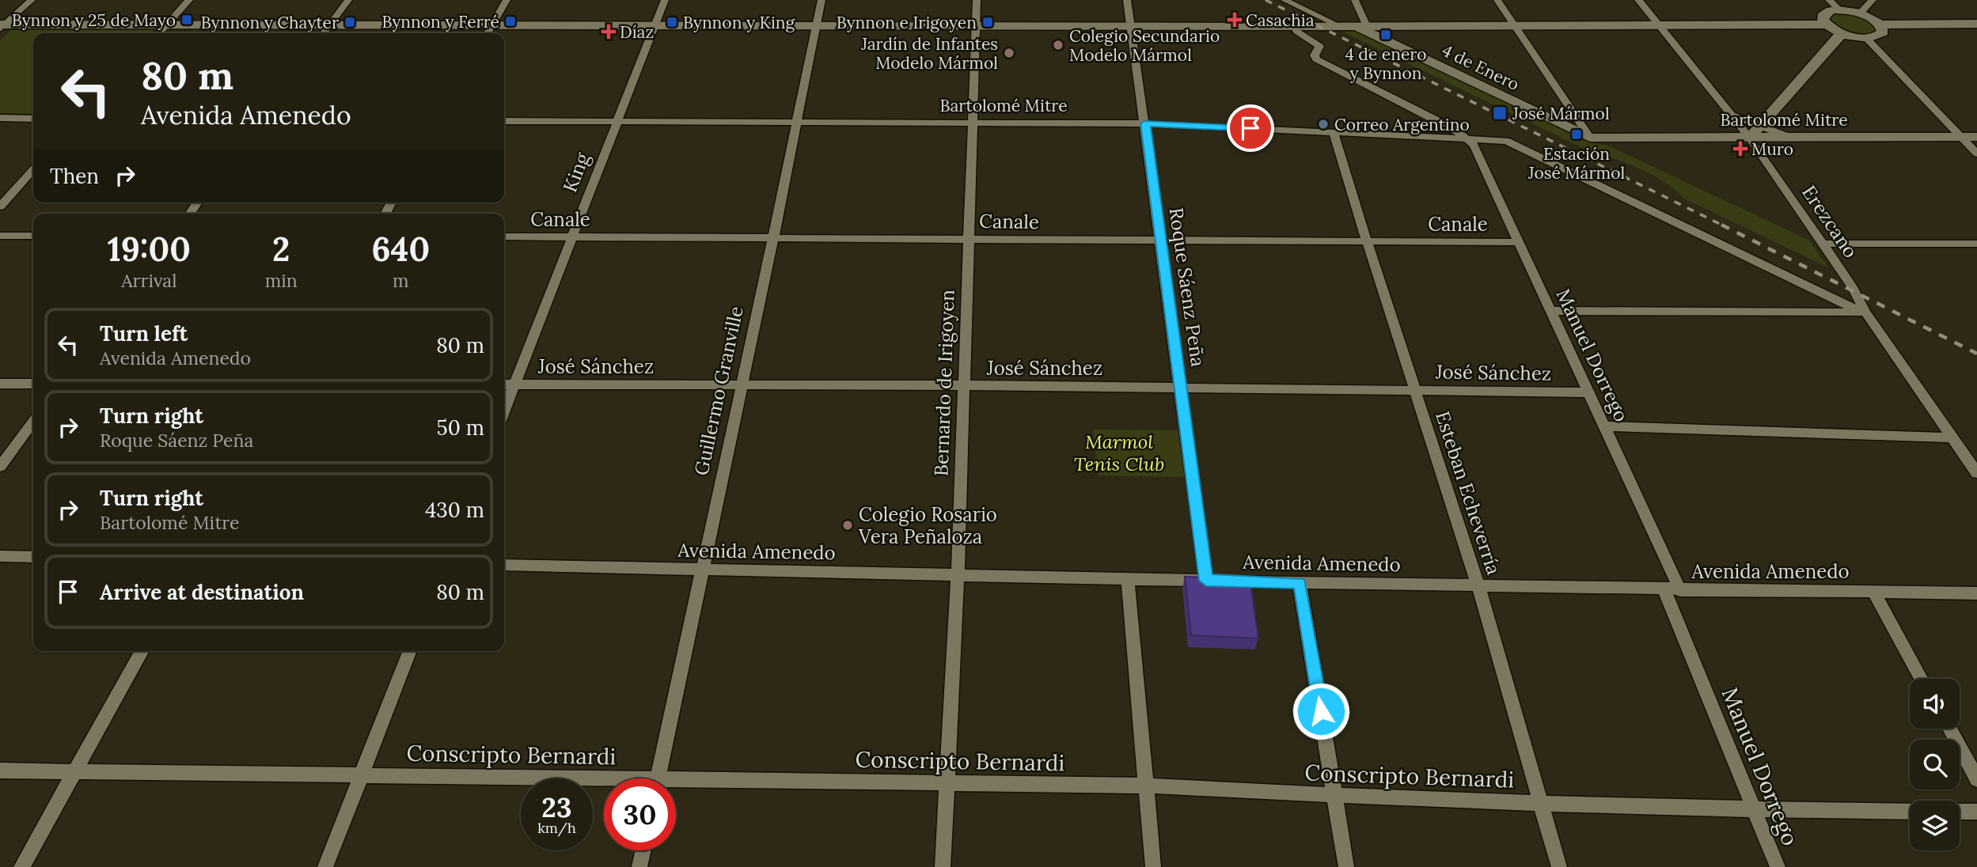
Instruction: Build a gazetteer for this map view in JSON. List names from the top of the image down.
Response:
{
  "streets": {
    "street": [
      "4 de Enero",
      "Bartolomé Mitre",
      "King",
      "Canale",
      "Erezcano",
      "Roque Sáenz Peña",
      "Manuel Dorrego",
      "José Sánchez",
      "Bernardo de Irigoyen",
      "Guillermo Granville",
      "Esteban Echeverría",
      "Avenida Amenedo",
      "Conscripto Bernardi"
    ]
  },
  "crossings": [
    ["4 de Enero", "Bartolomé Mitre"],
    ["Bartolomé Mitre", "King"],
    ["Bartolomé Mitre", "Erezcano"],
    ["Bartolomé Mitre", "Roque Sáenz Peña"],
    ["Bartolomé Mitre", "Manuel Dorrego"],
    ["Bartolomé Mitre", "Bernardo de Irigoyen"],
    ["Bartolomé Mitre", "Guillermo Granville"],
    ["Bartolomé Mitre", "Esteban Echeverría"],
    ["King", "Canale"],
    ["King", "José Sánchez"],
    ["Canale", "Roque Sáenz Peña"],
    ["Canale", "Manuel Dorrego"],
    ["Canale", "Bernardo de Irigoyen"],
    ["Canale", "Guillermo Granville"],
    ["Canale", "Esteban Echeverría"],
    ["Roque Sáenz Peña", "José Sánchez"],
    ["Roque Sáenz Peña", "Avenida Amenedo"],
    ["Manuel Dorrego", "José Sánchez"],
    ["Manuel Dorrego", "Avenida Amenedo"],
    ["Manuel Dorrego", "Conscripto Bernardi"],
    ["José Sánchez", "Bernardo de Irigoyen"],
    ["José Sánchez", "Guillermo Granville"],
    ["José Sánchez", "Esteban Echeverría"],
    ["Bernardo de Irigoyen", "Avenida Amenedo"],
    ["Bernardo de Irigoyen", "Conscripto Bernardi"],
    ["Guillermo Granville", "Avenida Amenedo"],
    ["Esteban Echeverría", "Avenida Amenedo"],
    ["Esteban Echeverría", "Conscripto Bernardi"]
  ],
  "parks": ["Marmol Tenis Club"],
  "places": {
    "transit": [
      "Bynnon y 25 de Mayo",
      "Bynnon y Ferré",
      "Bynnon y Chayter",
      "Bynnon y King",
      "Bynnon e Irigoyen",
      "4 de enero y Bynnon",
      "José Mármol",
      "Estación José Mármol"
    ],
    "health": ["Casachia", "Díaz", "Muro"],
    "other": [
      "Colegio Secundario Modelo Mármol",
      "Jardín de Infantes Modelo Mármol",
      "Correo Argentino",
      "Colegio Rosario Vera Peñaloza"
    ]
  },
  "page": {
    "turn": ["80 m", "Avenida Amenedo"],
    "then": "Then",
    "eta": [
      "19:00",
      "Arrival",
      "2",
      "min",
      "640",
      "m"
    ],
    "list": [
      {
        "name": "Turn left",
        "note": "Avenida Amenedo",
        "value": "80 m"
      },
      {
        "name": "Turn right",
        "note": "Roque Sáenz Peña",
        "value": "50 m"
      },
      {
        "name": "Turn right",
        "note": "Bartolomé Mitre",
        "value": "430 m"
      },
      {
        "name": "Arrive at destination",
        "value": "80 m"
      }
    ],
    "speed": "23 km/h",
    "limit": "30"
  }
}
